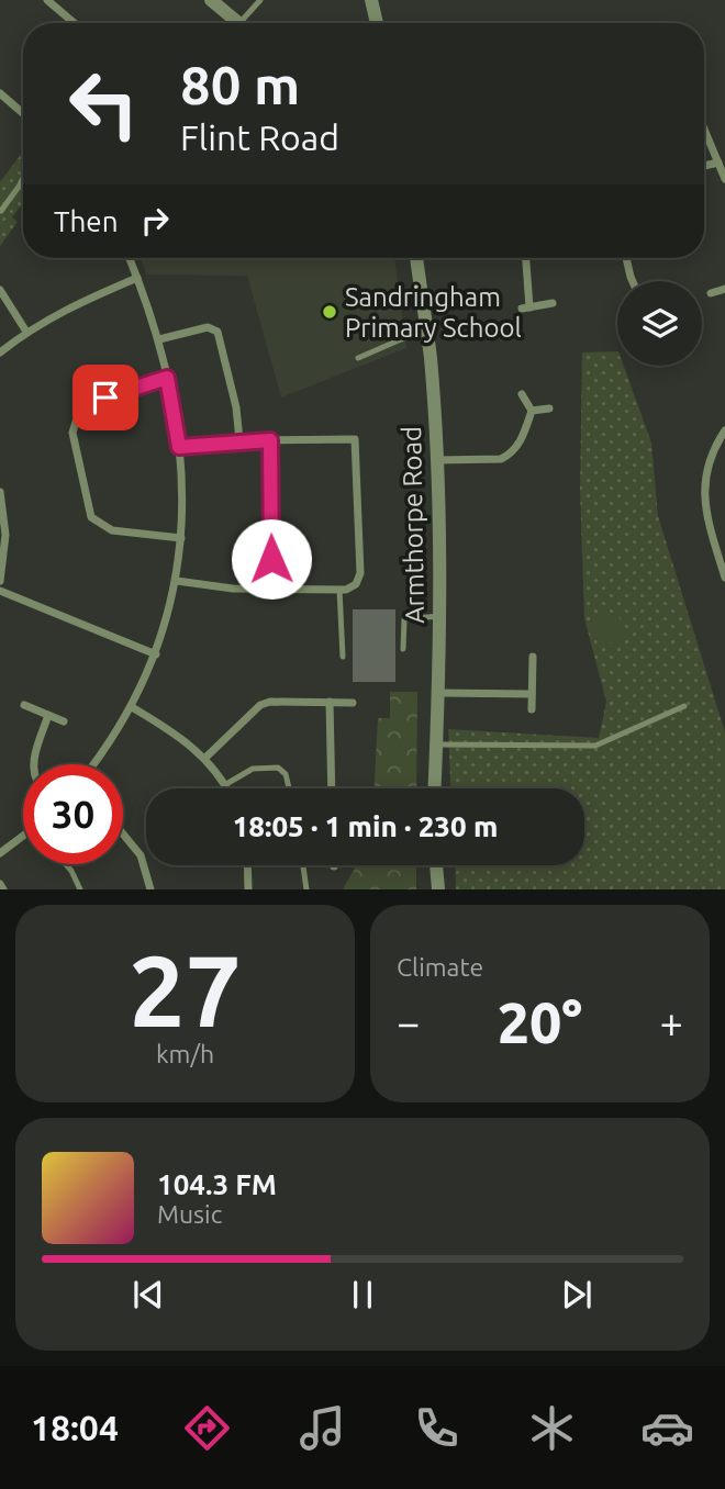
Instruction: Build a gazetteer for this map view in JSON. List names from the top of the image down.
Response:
{
  "streets": {
    "street": ["Armthorpe Road"]
  },
  "places": ["Sandringham Primary School"],
  "page": {
    "turn": ["80 m", "Flint Road"],
    "then": "Then",
    "limit": "30",
    "trip": "18:05 · 1 min · 230 m",
    "tile": [
      ["27", "km/h"],
      "Climate"
    ],
    "heat": ["−", "20°", "+"],
    "song": ["104.3 FM", "Music"],
    "tabs": "18:04"
  }
}
